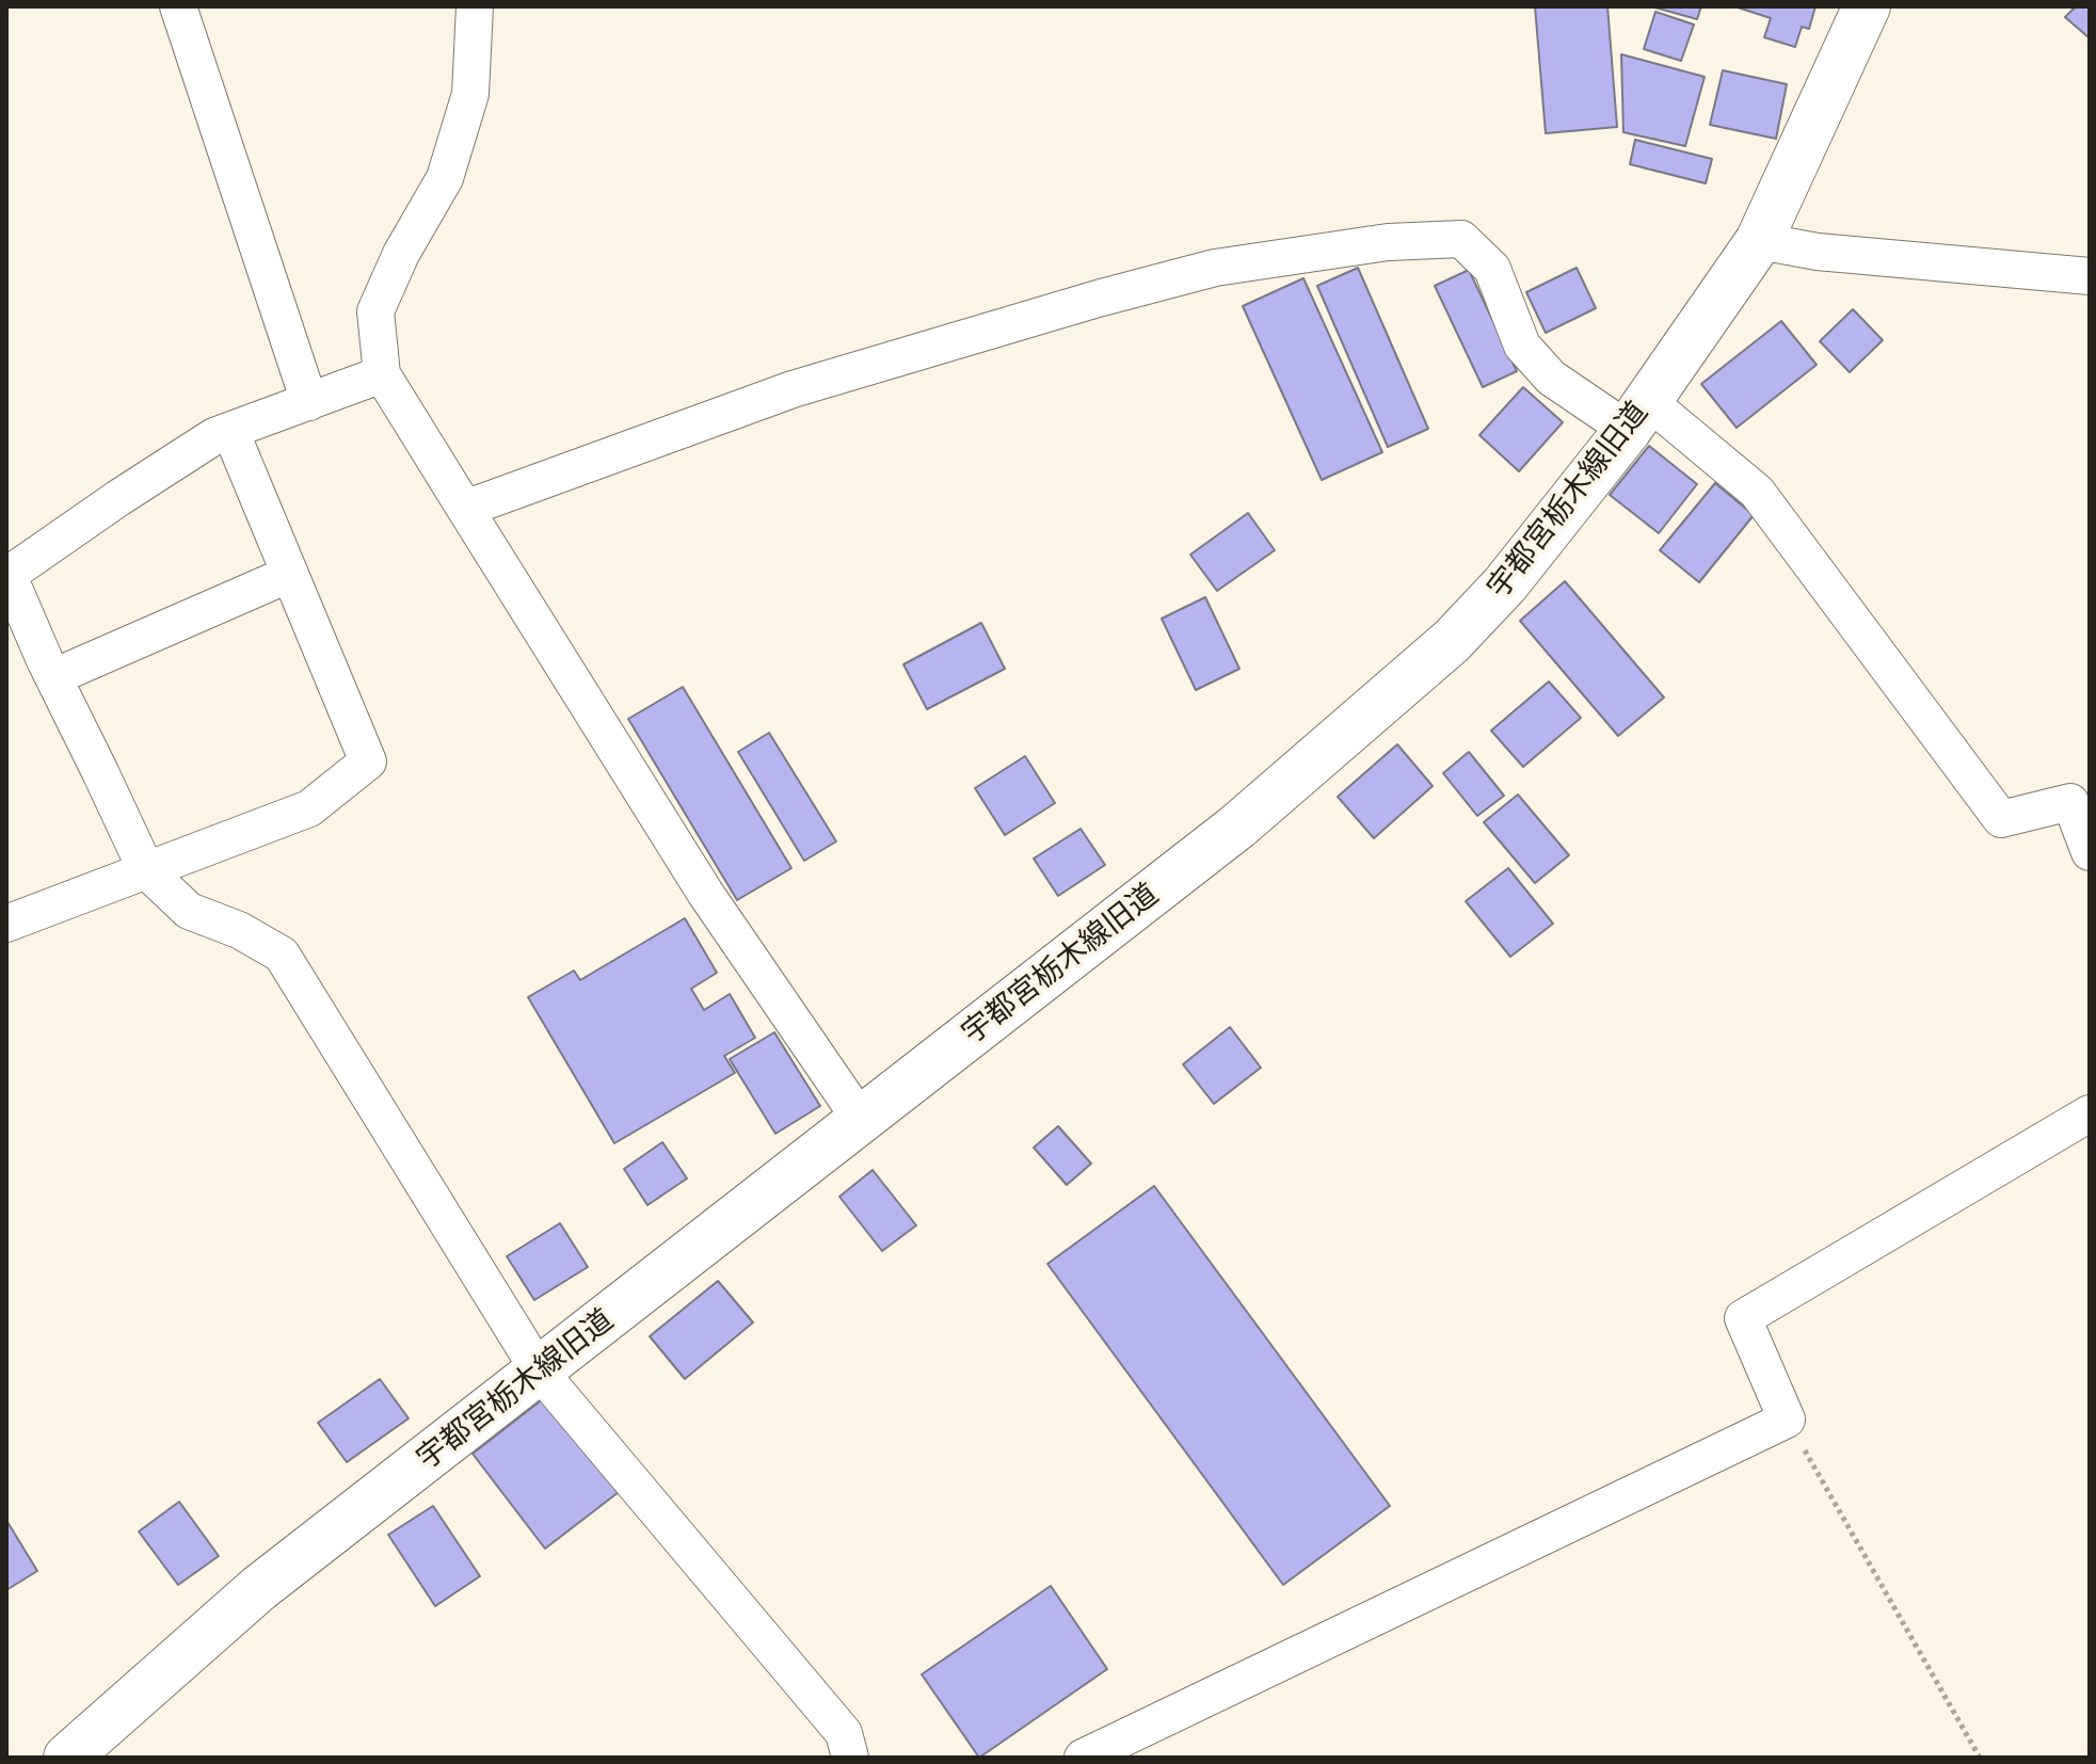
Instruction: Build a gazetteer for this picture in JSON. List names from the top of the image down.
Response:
{
  "streets": {
    "street": ["宇都宮栃木線旧道"]
  }
}
